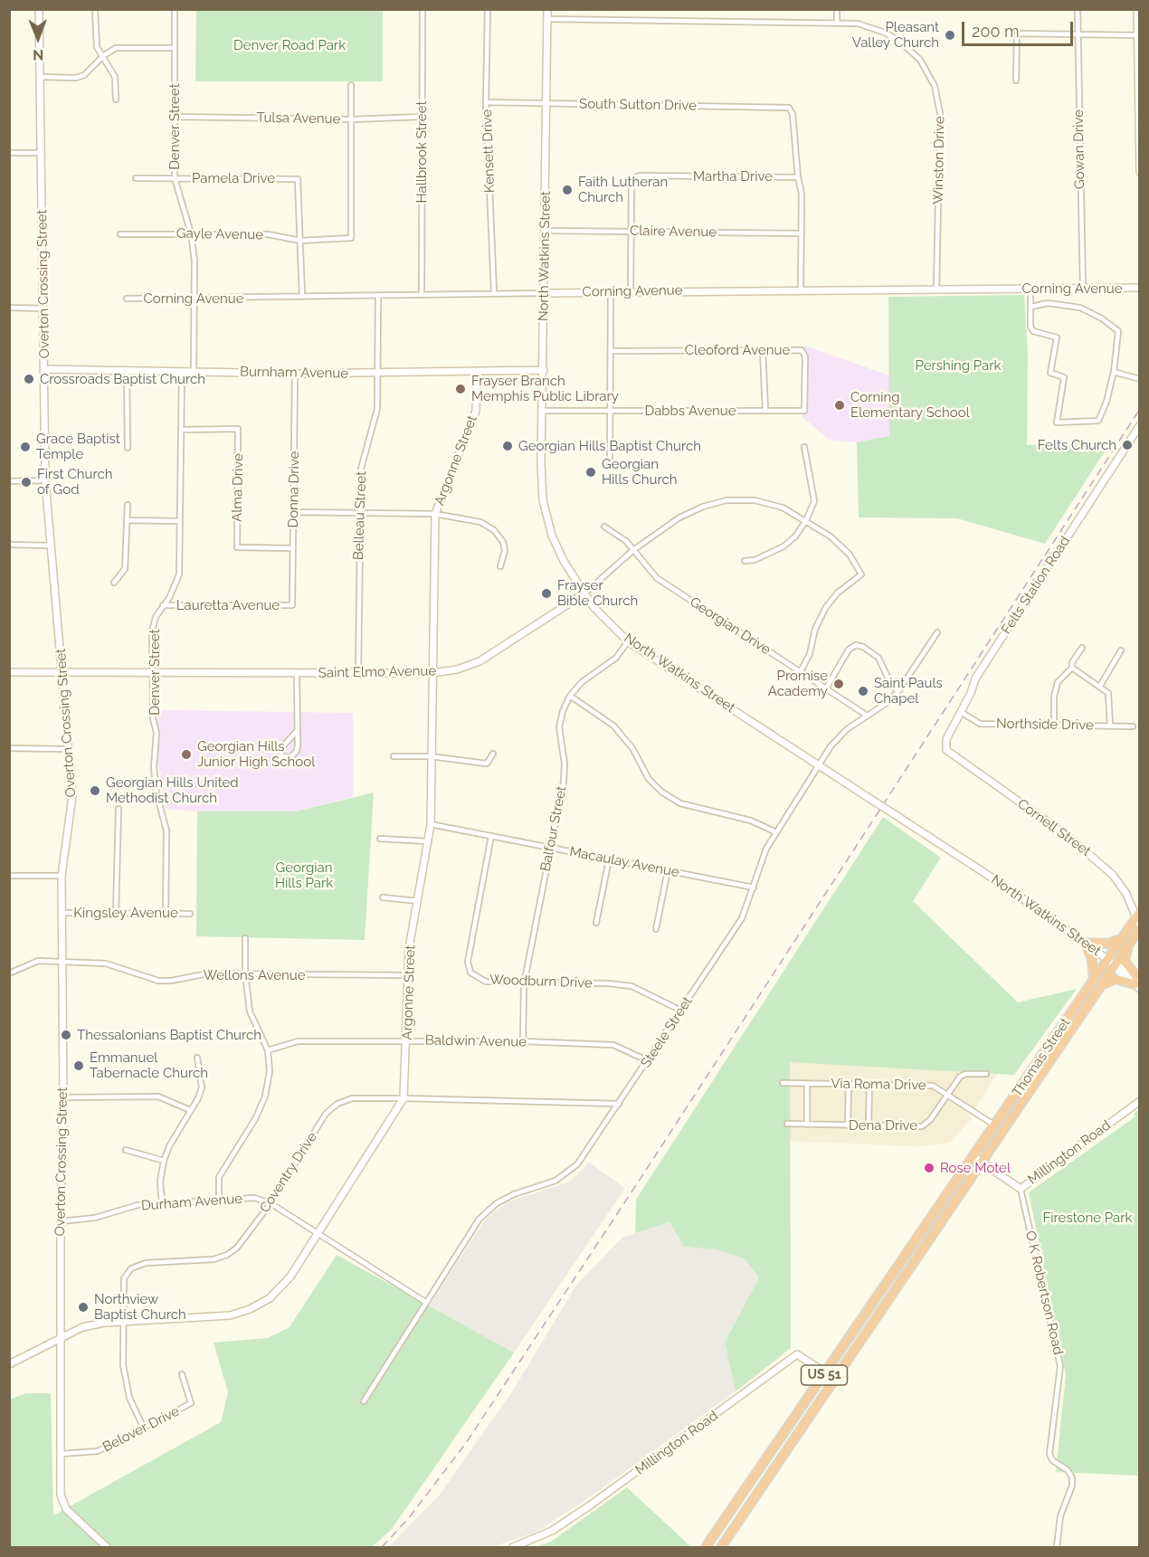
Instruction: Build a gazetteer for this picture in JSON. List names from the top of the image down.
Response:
{
  "streets": {
    "highway": ["Thomas Street", "US 51"],
    "street": [
      "South Sutton Drive",
      "Tulsa Avenue",
      "Denver Street",
      "Gowan Drive",
      "Kensett Drive",
      "Hallbrook Street",
      "Winston Drive",
      "Martha Drive",
      "Pamela Drive",
      "Claire Avenue",
      "Gayle Avenue",
      "North Watkins Street",
      "Overton Crossing Street",
      "Corning Avenue",
      "Cleoford Avenue",
      "Burnham Avenue",
      "Dabbs Avenue",
      "Argonne Street",
      "Alma Drive",
      "Donna Drive",
      "Belleau Street",
      "Felts Station Road",
      "Lauretta Avenue",
      "Georgian Drive",
      "Saint Elmo Avenue",
      "Northside Drive",
      "Cornell Street",
      "Balfour Street",
      "Macaulay Avenue",
      "Kingsley Avenue",
      "Wellons Avenue",
      "Woodburn Drive",
      "Steele Street",
      "Baldwin Avenue",
      "Via Roma Drive",
      "Dena Drive",
      "Millington Road",
      "Coventry Drive",
      "Durham Avenue",
      "O K Robertson Road",
      "Belover Drive"
    ]
  },
  "crossings": [
    ["South Sutton Drive", "Kensett Drive"],
    ["South Sutton Drive", "Martha Drive"],
    ["South Sutton Drive", "North Watkins Street"],
    ["Tulsa Avenue", "Denver Street"],
    ["Tulsa Avenue", "Hallbrook Street"],
    ["Tulsa Avenue", "Gayle Avenue"],
    ["Denver Street", "Pamela Drive"],
    ["Denver Street", "Gayle Avenue"],
    ["Denver Street", "Corning Avenue"],
    ["Denver Street", "Burnham Avenue"],
    ["Denver Street", "Alma Drive"],
    ["Denver Street", "Lauretta Avenue"],
    ["Denver Street", "Saint Elmo Avenue"],
    ["Denver Street", "Kingsley Avenue"],
    ["Gowan Drive", "Corning Avenue"],
    ["Kensett Drive", "Corning Avenue"],
    ["Hallbrook Street", "Corning Avenue"],
    ["Winston Drive", "North Watkins Street"],
    ["Winston Drive", "Corning Avenue"],
    ["Martha Drive", "Claire Avenue"],
    ["Pamela Drive", "Gayle Avenue"],
    ["Claire Avenue", "North Watkins Street"],
    ["North Watkins Street", "Corning Avenue"],
    ["North Watkins Street", "Burnham Avenue"],
    ["North Watkins Street", "Dabbs Avenue"],
    ["North Watkins Street", "Saint Elmo Avenue"],
    ["North Watkins Street", "Balfour Street"],
    ["North Watkins Street", "Steele Street"],
    ["North Watkins Street", "Thomas Street"],
    ["Overton Crossing Street", "Burnham Avenue"],
    ["Overton Crossing Street", "Argonne Street"],
    ["Overton Crossing Street", "Saint Elmo Avenue"],
    ["Overton Crossing Street", "Kingsley Avenue"],
    ["Overton Crossing Street", "Wellons Avenue"],
    ["Overton Crossing Street", "Durham Avenue"],
    ["Overton Crossing Street", "Belover Drive"],
    ["Corning Avenue", "Belleau Street"],
    ["Cleoford Avenue", "Dabbs Avenue"],
    ["Burnham Avenue", "Argonne Street"],
    ["Burnham Avenue", "Donna Drive"],
    ["Burnham Avenue", "Belleau Street"],
    ["Argonne Street", "Saint Elmo Avenue"],
    ["Argonne Street", "Macaulay Avenue"],
    ["Argonne Street", "Wellons Avenue"],
    ["Argonne Street", "Baldwin Avenue"],
    ["Argonne Street", "Coventry Drive"],
    ["Argonne Street", "Durham Avenue"],
    ["Alma Drive", "Donna Drive"],
    ["Donna Drive", "Lauretta Avenue"],
    ["Belleau Street", "Saint Elmo Avenue"],
    ["Felts Station Road", "Northside Drive"],
    ["Felts Station Road", "Cornell Street"],
    ["Georgian Drive", "Saint Elmo Avenue"],
    ["Georgian Drive", "Steele Street"],
    ["Cornell Street", "Thomas Street"],
    ["Balfour Street", "Macaulay Avenue"],
    ["Balfour Street", "Woodburn Drive"],
    ["Balfour Street", "Baldwin Avenue"],
    ["Macaulay Avenue", "Woodburn Drive"],
    ["Macaulay Avenue", "Steele Street"],
    ["Woodburn Drive", "Steele Street"],
    ["Steele Street", "Baldwin Avenue"],
    ["Steele Street", "Coventry Drive"],
    ["Steele Street", "Durham Avenue"],
    ["Thomas Street", "Via Roma Drive"],
    ["Thomas Street", "Millington Road"],
    ["Thomas Street", "US 51"],
    ["Via Roma Drive", "Dena Drive"],
    ["Millington Road", "O K Robertson Road"],
    ["Millington Road", "US 51"],
    ["Coventry Drive", "Durham Avenue"],
    ["Coventry Drive", "Belover Drive"]
  ],
  "parks": [
    "Denver Road Park",
    "Pershing Park",
    "Georgian Hills Park",
    "Firestone Park"
  ],
  "places": [
    "Pleasant Valley Church",
    "Faith Lutheran Church",
    "Crossroads Baptist Church",
    "Frayser Branch Memphis Public Library",
    "Corning Elementary School",
    "Felts Church",
    "Georgian Hills Baptist Church",
    "Grace Baptist Temple",
    "Georgian Hills Church",
    "First Church of God",
    "Frayser Bible Church",
    "Promise Academy",
    "Saint Pauls Chapel",
    "Georgian Hills Junior High School",
    "Georgian Hills United Methodist Church",
    "Thessalonians Baptist Church",
    "Emmanuel Tabernacle Church",
    "Rose Motel",
    "Northview Baptist Church"
  ],
  "scale_bar": "200 m",
  "north": "bottom"
}
